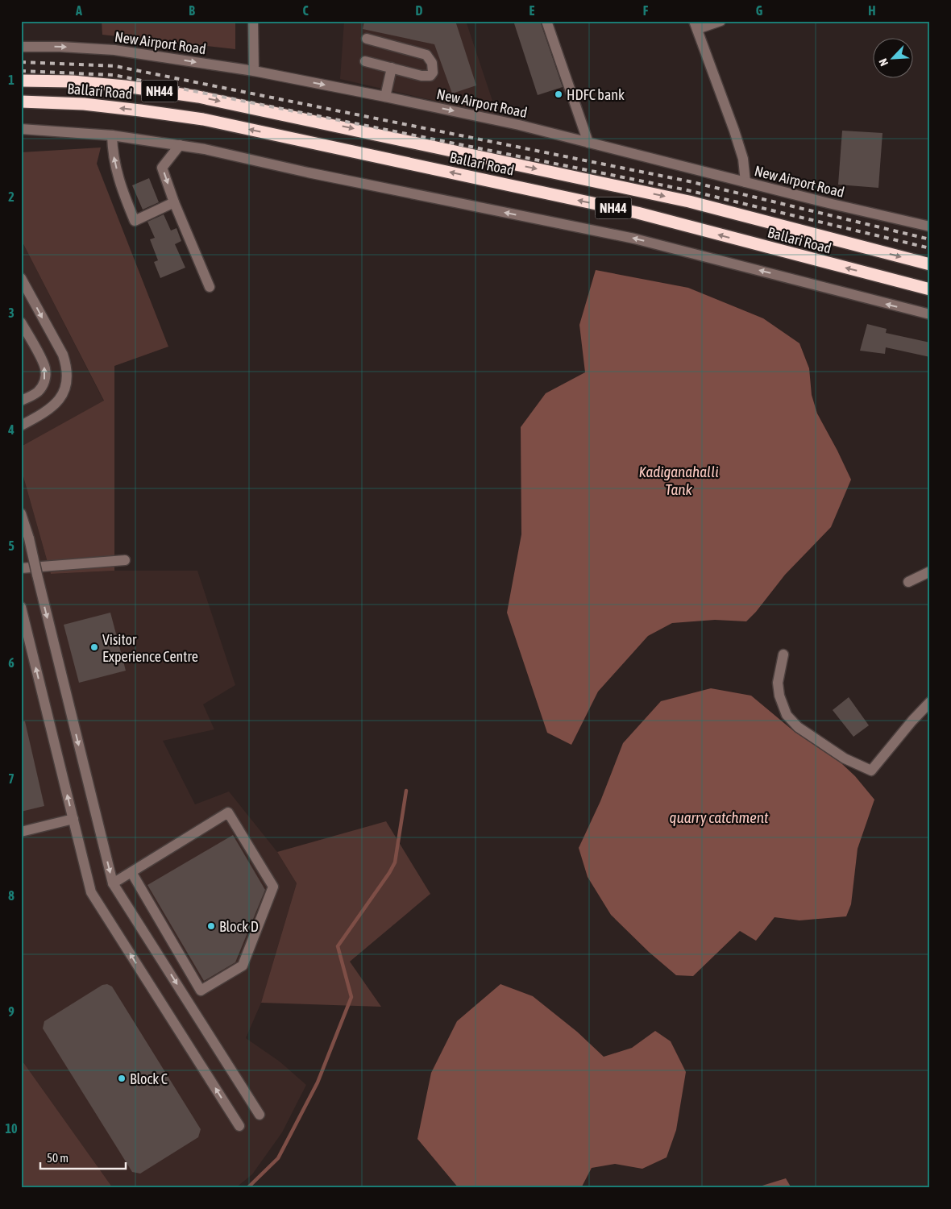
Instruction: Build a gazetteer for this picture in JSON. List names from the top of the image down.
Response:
{
  "streets": {
    "highway": ["Ballari Road", "NH44"],
    "street": ["New Airport Road"]
  },
  "water": ["Kadiganahalli Tank", "quarry catchment"],
  "places": [
    "HDFC bank",
    "Visitor Experience Centre",
    "Block D",
    "Block C"
  ],
  "scale_bar": "50 m",
  "north": "bottom left",
  "grid": {
    "columns": [
      "A",
      "B",
      "C",
      "D",
      "E",
      "F",
      "G",
      "H"
    ],
    "rows": [
      "1",
      "2",
      "3",
      "4",
      "5",
      "6",
      "7",
      "8",
      "9",
      "10"
    ]
  }
}
